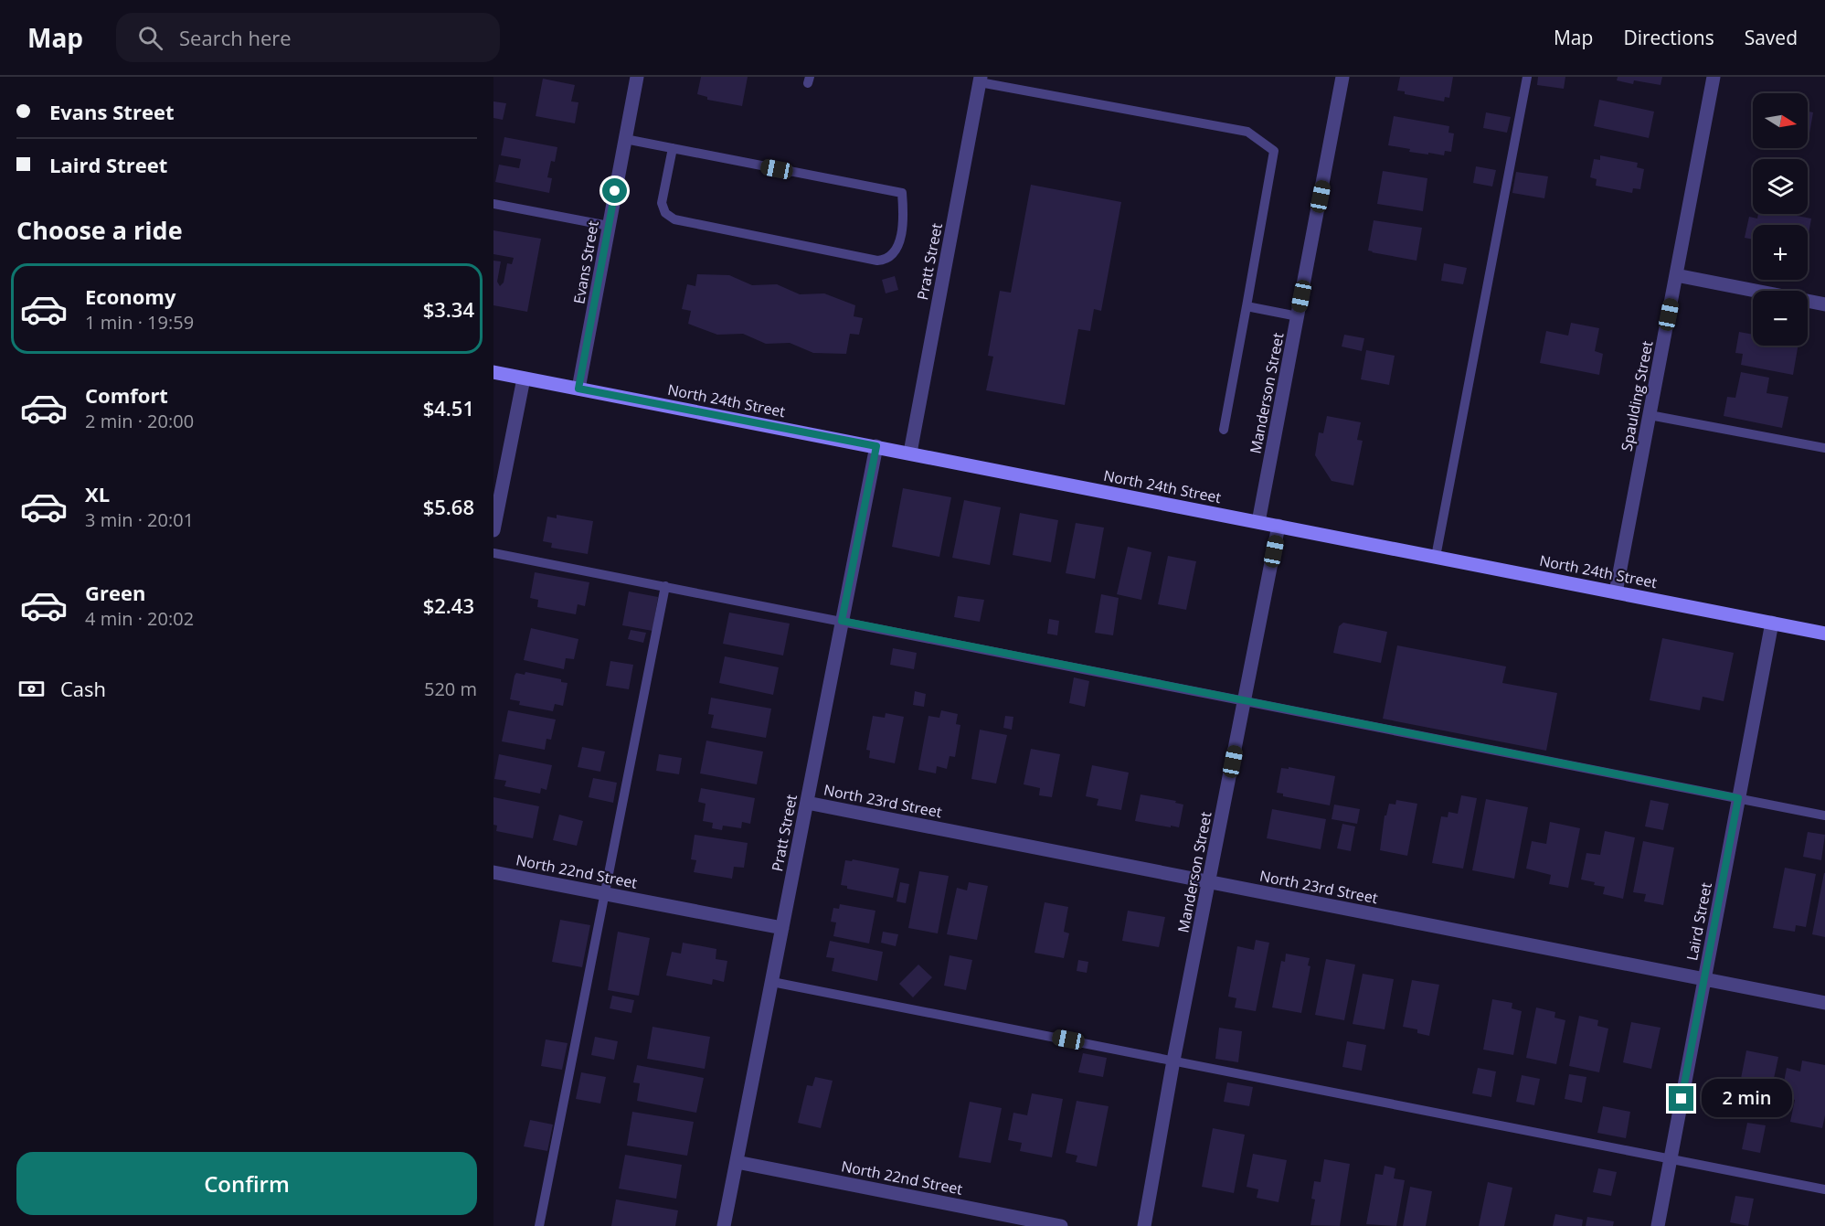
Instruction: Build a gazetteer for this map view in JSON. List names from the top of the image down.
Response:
{
  "streets": {
    "main road": ["North 24th Street"],
    "street": [
      "Pratt Street",
      "Evans Street",
      "Manderson Street",
      "Spaulding Street",
      "North 23rd Street",
      "North 22nd Street",
      "Laird Street"
    ]
  },
  "crossings": [
    ["Pratt Street", "North 24th Street"],
    ["Pratt Street", "North 23rd Street"],
    ["Pratt Street", "North 22nd Street"],
    ["Evans Street", "North 24th Street"],
    ["Manderson Street", "North 24th Street"],
    ["Manderson Street", "North 23rd Street"],
    ["Spaulding Street", "North 24th Street"],
    ["North 24th Street", "Laird Street"],
    ["North 23rd Street", "Laird Street"]
  ],
  "north": "right",
  "page": {
    "header": "Map",
    "search": "Search here",
    "nav": ["Map", "Directions", "Saved"],
    "banner": ["Evans Street", "Laird Street"],
    "map_buttons": ["+", "−"],
    "heading": "Choose a ride",
    "list": [
      {
        "name": "Economy",
        "note": "1 min · 19:59",
        "value": "$3.34"
      },
      {
        "name": "Comfort",
        "note": "2 min · 20:00",
        "value": "$4.51"
      },
      {
        "name": "XL",
        "note": "3 min · 20:01",
        "value": "$5.68"
      },
      {
        "name": "Green",
        "note": "4 min · 20:02",
        "value": "$2.43"
      }
    ],
    "pay": ["Cash", "520 m"],
    "bubble": "2 min",
    "buttons": "Confirm"
  }
}
